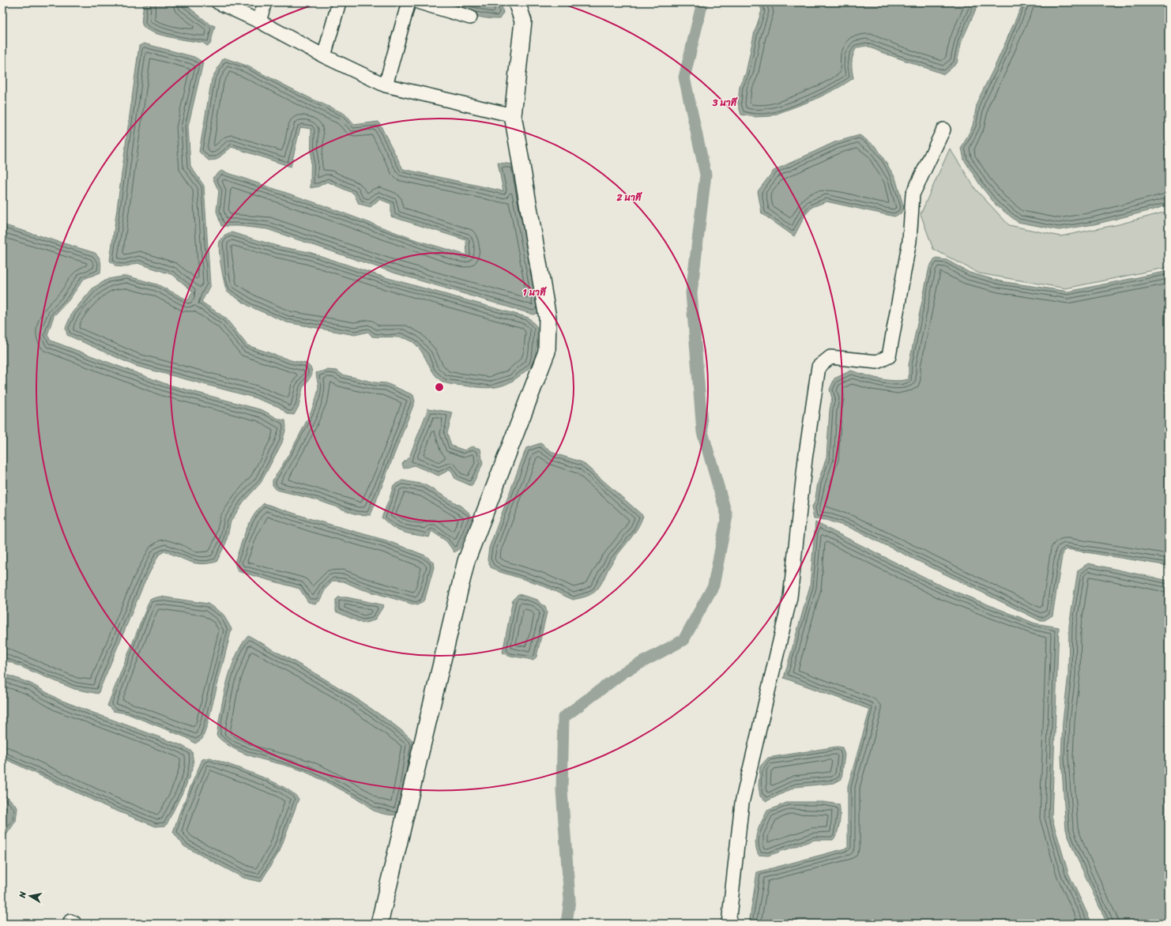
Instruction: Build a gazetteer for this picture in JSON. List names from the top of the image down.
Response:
{
  "north": "left",
  "rings": ["3 นาที", "2 นาที", "1 นาที"]
}
